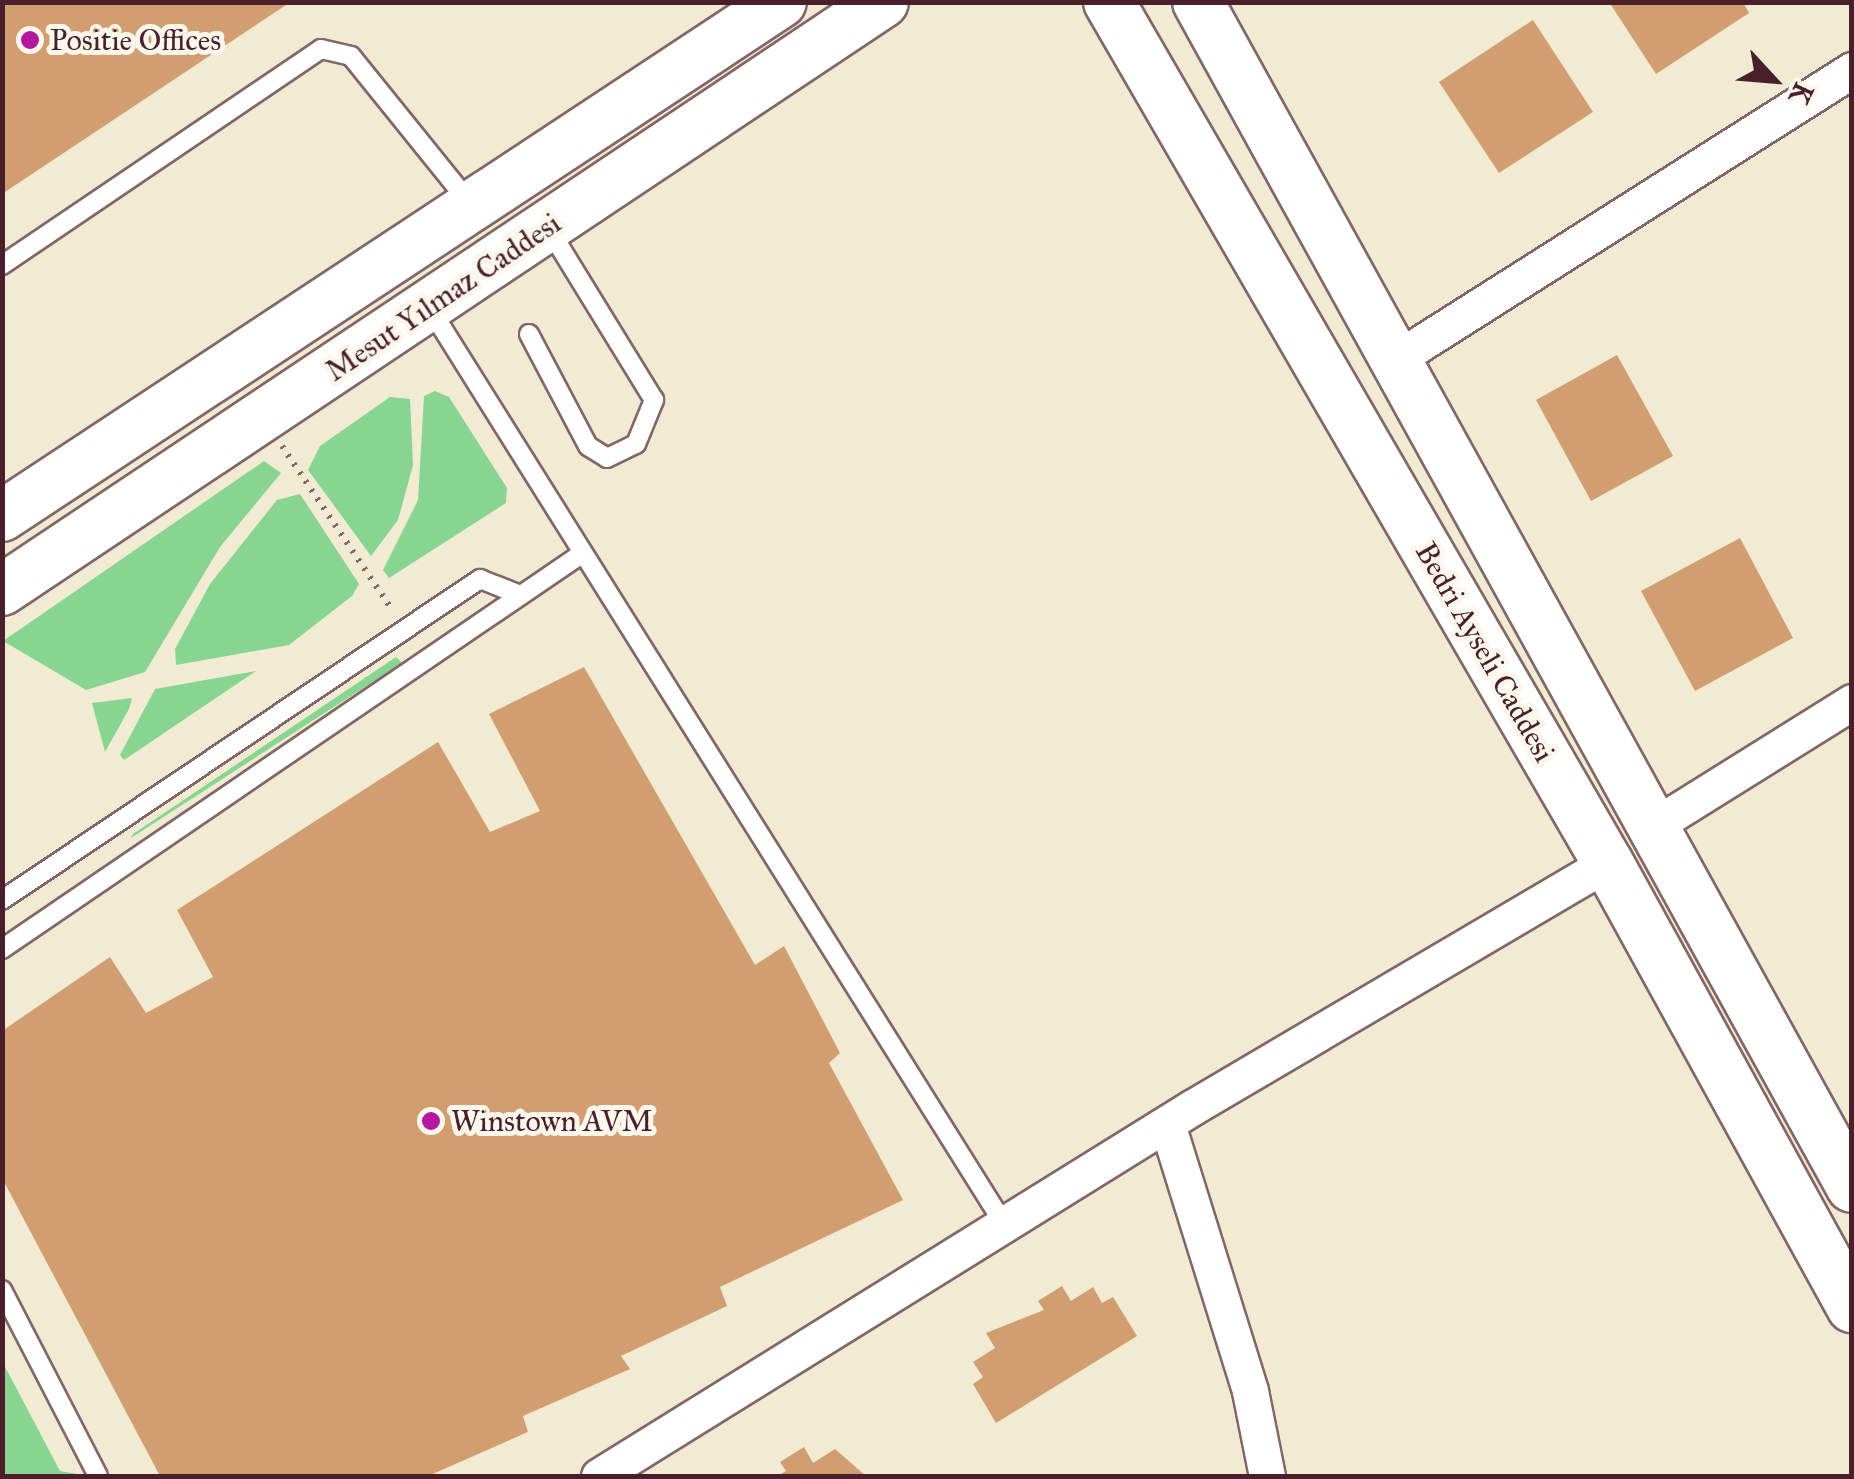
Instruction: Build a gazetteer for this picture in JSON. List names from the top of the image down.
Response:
{
  "streets": {
    "main road": ["Mesut Yılmaz Caddesi", "Bedri Ayseli Caddesi"]
  },
  "places": ["Positie Offices", "Winstown AVM"],
  "north": "bottom right"
}
